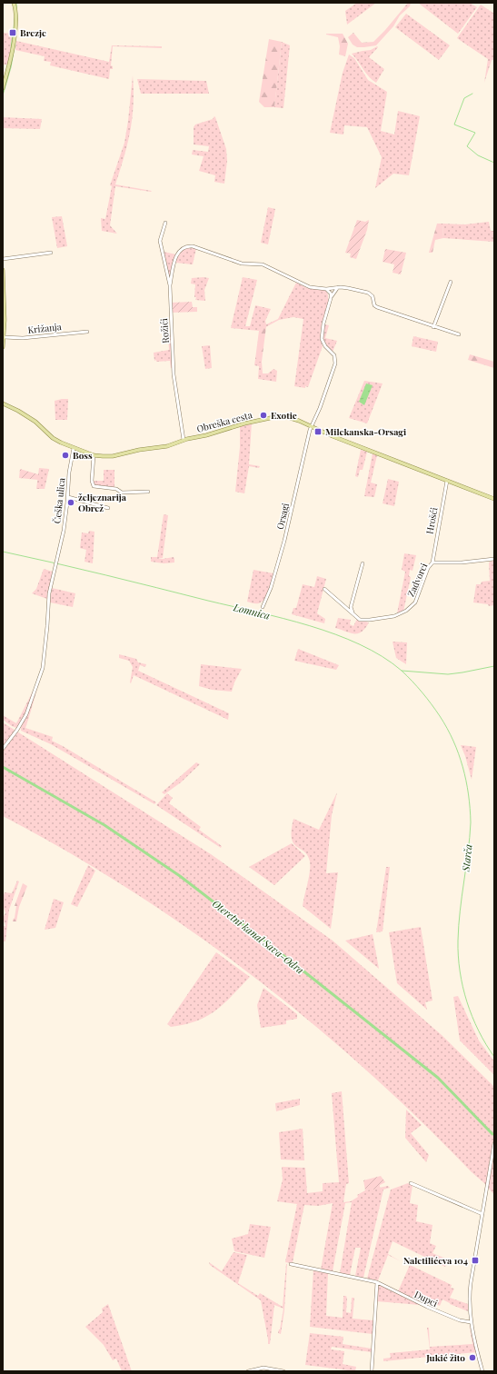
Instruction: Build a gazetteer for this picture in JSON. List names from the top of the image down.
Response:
{
  "streets": {
    "main road": ["Obreška cesta"],
    "street": [
      "Križanja",
      "Rožići",
      "Češka ulica",
      "Orsagi",
      "Hrošći",
      "Zadvorci",
      "Dupci"
    ]
  },
  "crossings": [
    ["Rožići", "Obreška cesta"],
    ["Obreška cesta", "Češka ulica"],
    ["Obreška cesta", "Orsagi"],
    ["Obreška cesta", "Hrošći"],
    ["Hrošći", "Zadvorci"]
  ],
  "water": ["Lomnica", "Starča", "Oteretni kanal Sava-Odra"],
  "places": {
    "transit": ["Brezje", "Milekanska-Orsagi", "Naletilićeva 104"],
    "other": [
      "Exotic",
      "Boss",
      "željeznarija Obrež",
      "Jukić žito"
    ]
  }
}
